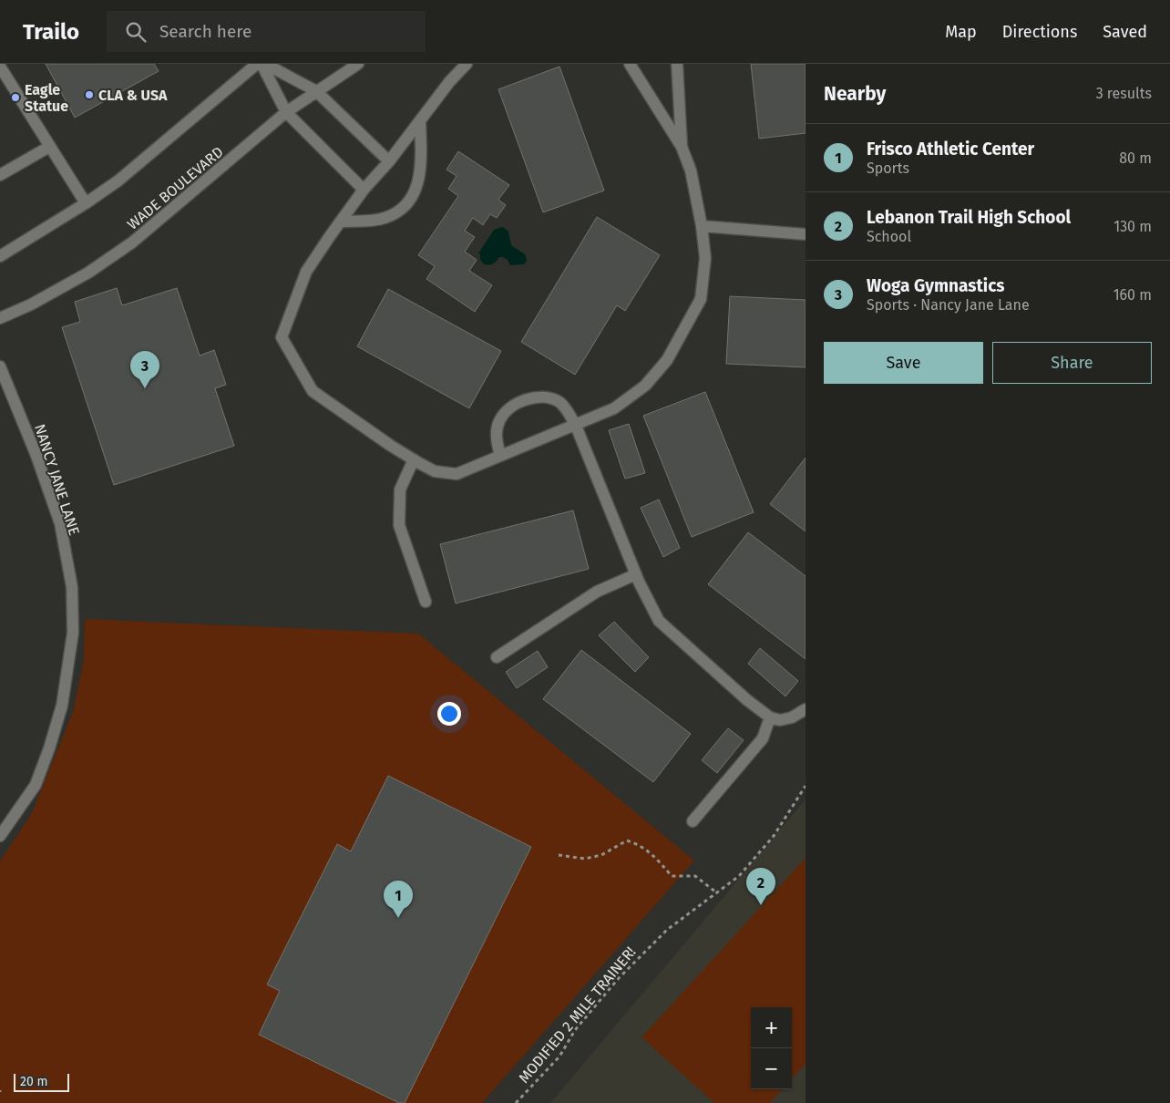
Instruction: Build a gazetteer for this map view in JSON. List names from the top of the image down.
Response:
{
  "streets": {
    "street": ["WADE BOULEVARD", "NANCY JANE LANE"],
    "path": ["MODIFIED 2 MILE TRAINER!"]
  },
  "places": ["CLA & USA", "Eagle Statue"],
  "scale_bar": "20 m",
  "page": {
    "header": "Trailo",
    "search": "Search here",
    "nav": ["Map", "Directions", "Saved"],
    "heading": ["Nearby", "3 results"],
    "list": [
      {
        "mark": "1",
        "name": "Frisco Athletic Center",
        "note": "Sports",
        "value": "80 m"
      },
      {
        "mark": "2",
        "name": "Lebanon Trail High School",
        "note": "School",
        "value": "130 m"
      },
      {
        "mark": "3",
        "name": "Woga Gymnastics",
        "note": "Sports · Nancy Jane Lane",
        "value": "160 m"
      }
    ],
    "buttons": ["Save", "Share"],
    "pins": ["3", "2", "1"],
    "map_buttons": ["+", "−"],
    "scale": "20 m"
  }
}
